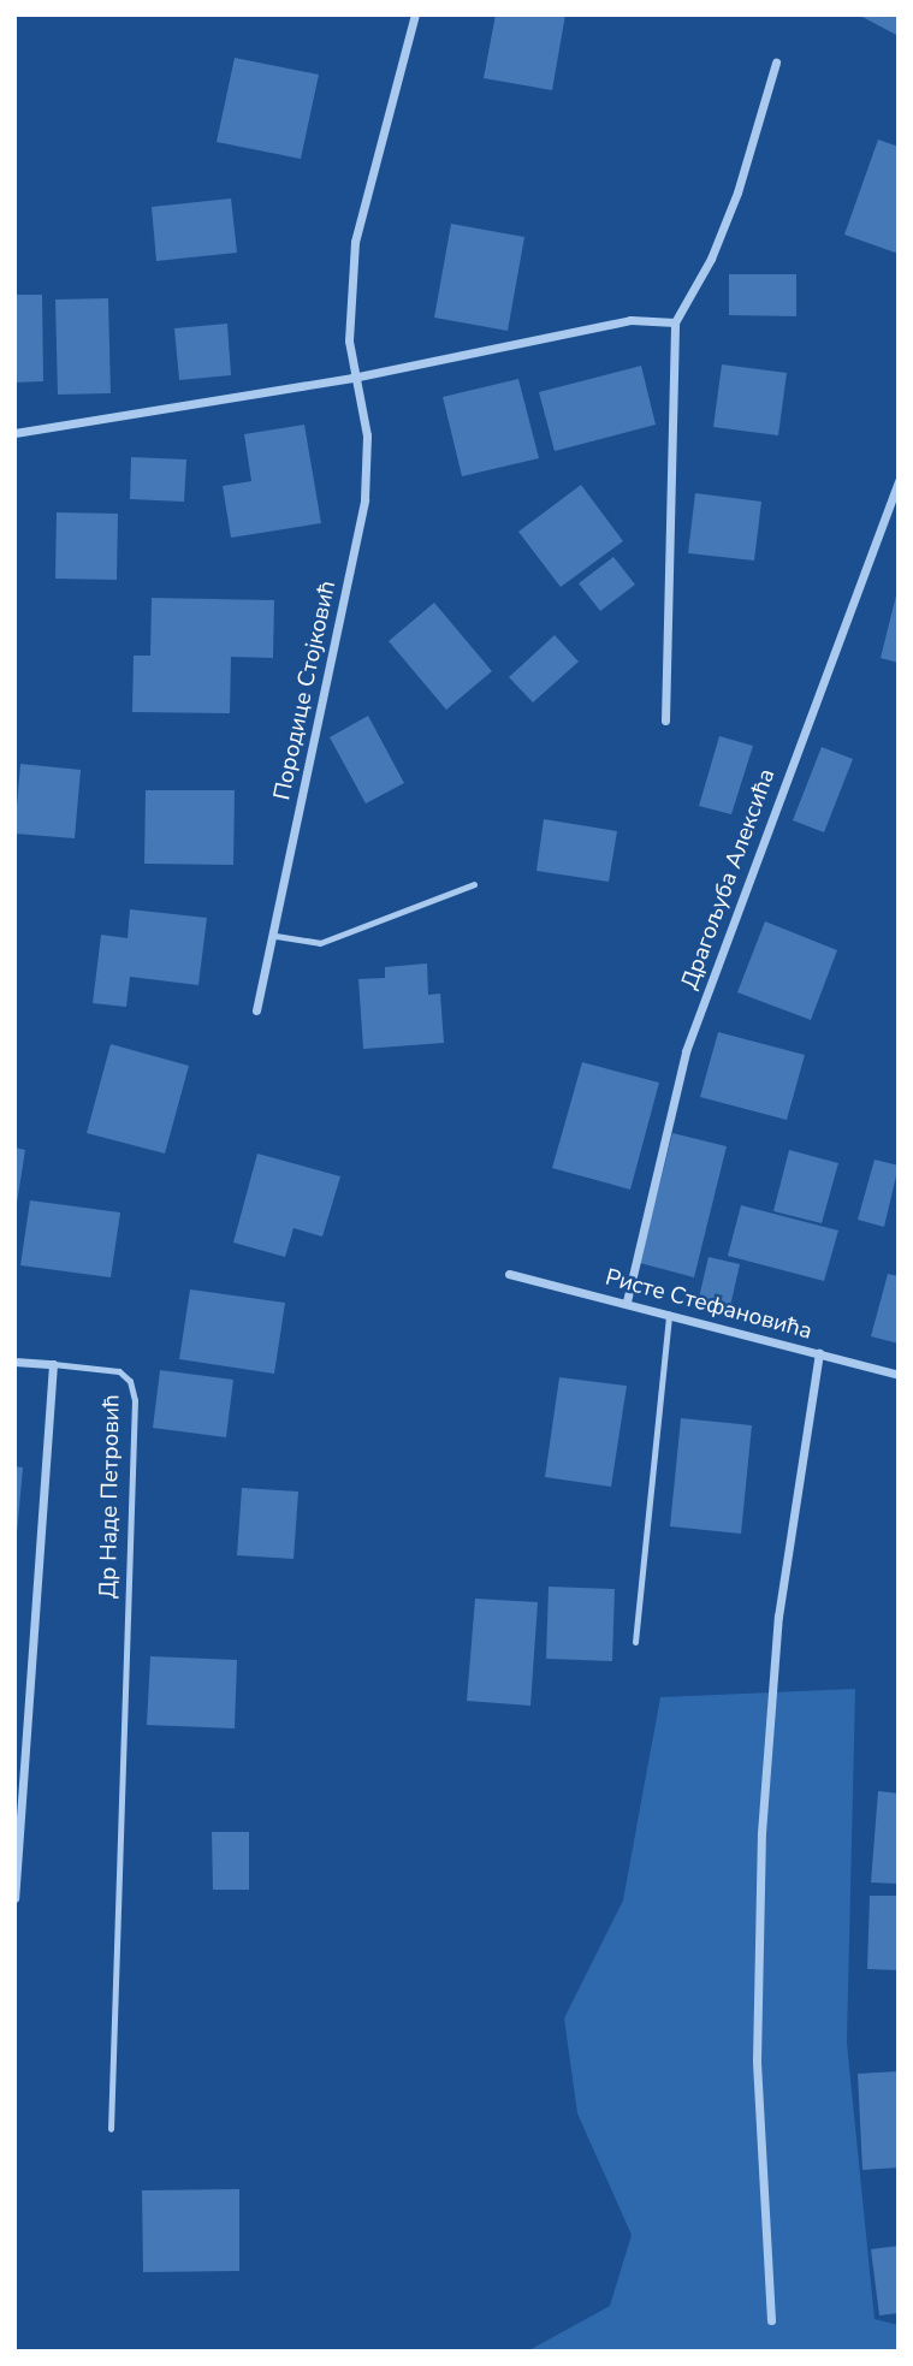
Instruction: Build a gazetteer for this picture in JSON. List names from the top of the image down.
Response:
{
  "streets": {
    "street": ["Породице Стојковић", "Драгољуба Алексића", "Ристе Стефановића"],
    "lane": ["Др Наде Петровић"]
  },
  "crossings": [
    ["Драгољуба Алексића", "Ристе Стефановића"]
  ]
}
